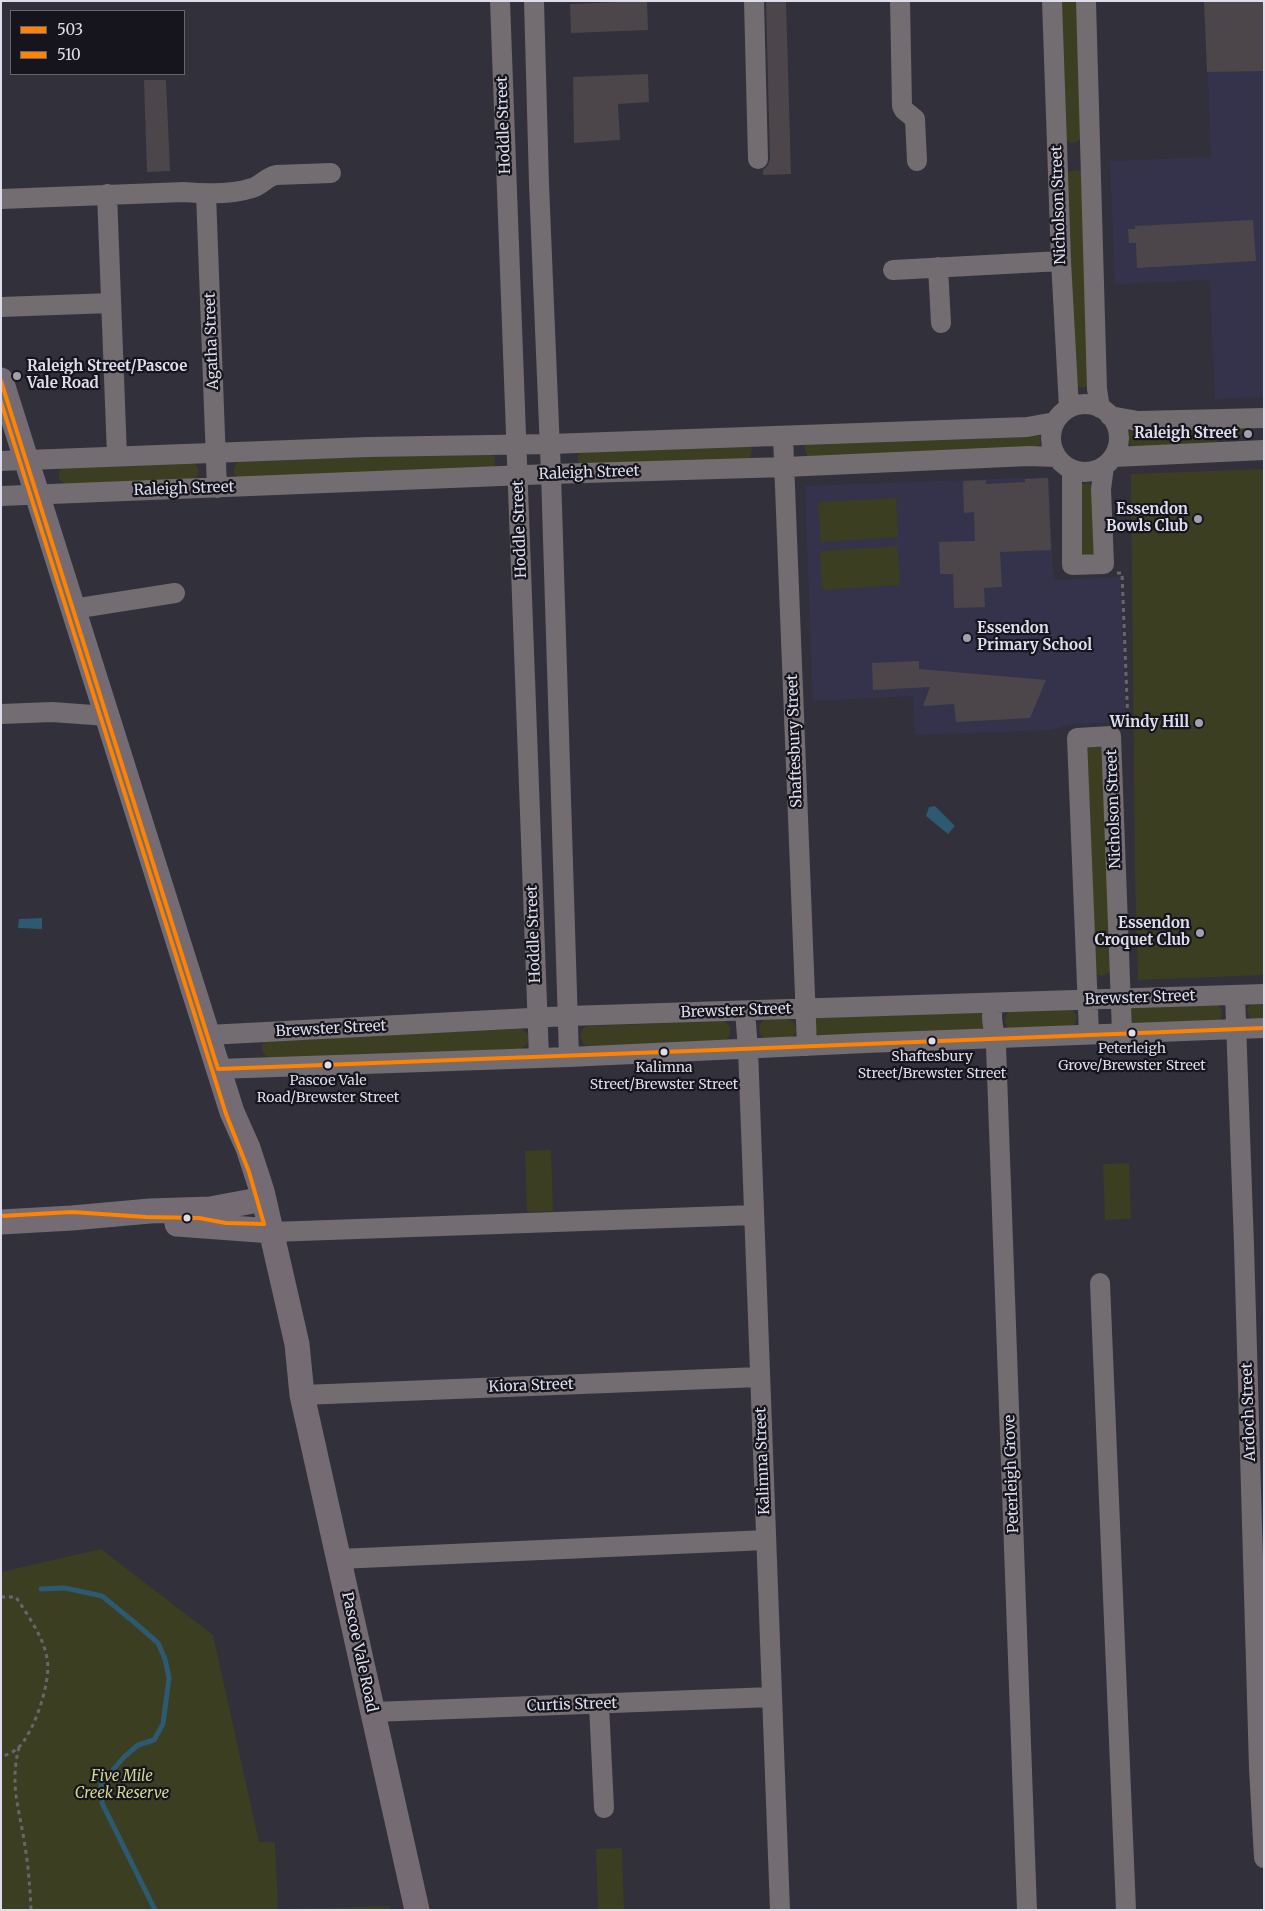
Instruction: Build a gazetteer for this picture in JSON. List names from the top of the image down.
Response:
{
  "streets": {
    "main road": ["Pascoe Vale Road"],
    "street": [
      "Hoddle Street",
      "Nicholson Street",
      "Agatha Street",
      "Raleigh Street",
      "Shaftesbury Street",
      "Brewster Street",
      "Kiora Street",
      "Ardoch Street",
      "Kalimna Street",
      "Peterleigh Grove",
      "Curtis Street"
    ]
  },
  "crossings": [
    ["Hoddle Street", "Raleigh Street"],
    ["Hoddle Street", "Brewster Street"],
    ["Nicholson Street", "Raleigh Street"],
    ["Nicholson Street", "Brewster Street"],
    ["Agatha Street", "Raleigh Street"],
    ["Raleigh Street", "Shaftesbury Street"],
    ["Raleigh Street", "Pascoe Vale Road"],
    ["Shaftesbury Street", "Brewster Street"],
    ["Brewster Street", "Ardoch Street"],
    ["Brewster Street", "Kalimna Street"],
    ["Brewster Street", "Peterleigh Grove"],
    ["Brewster Street", "Pascoe Vale Road"],
    ["Kiora Street", "Kalimna Street"],
    ["Kiora Street", "Pascoe Vale Road"],
    ["Kalimna Street", "Curtis Street"],
    ["Pascoe Vale Road", "Curtis Street"]
  ],
  "parks": ["Five Mile Creek Reserve"],
  "places": [
    "Raleigh Street/Pascoe Vale Road",
    "Raleigh Street",
    "Essendon Bowls Club",
    "Essendon Primary School",
    "Windy Hill",
    "Essendon Croquet Club",
    "Peterleigh Grove/Brewster Street",
    "Shaftesbury Street/Brewster Street",
    "Kalimna Street/Brewster Street",
    "Pascoe Vale Road/Brewster Street"
  ],
  "lines": ["transit line 503", "transit line 510"],
  "legend": ["503", "510"]
}
